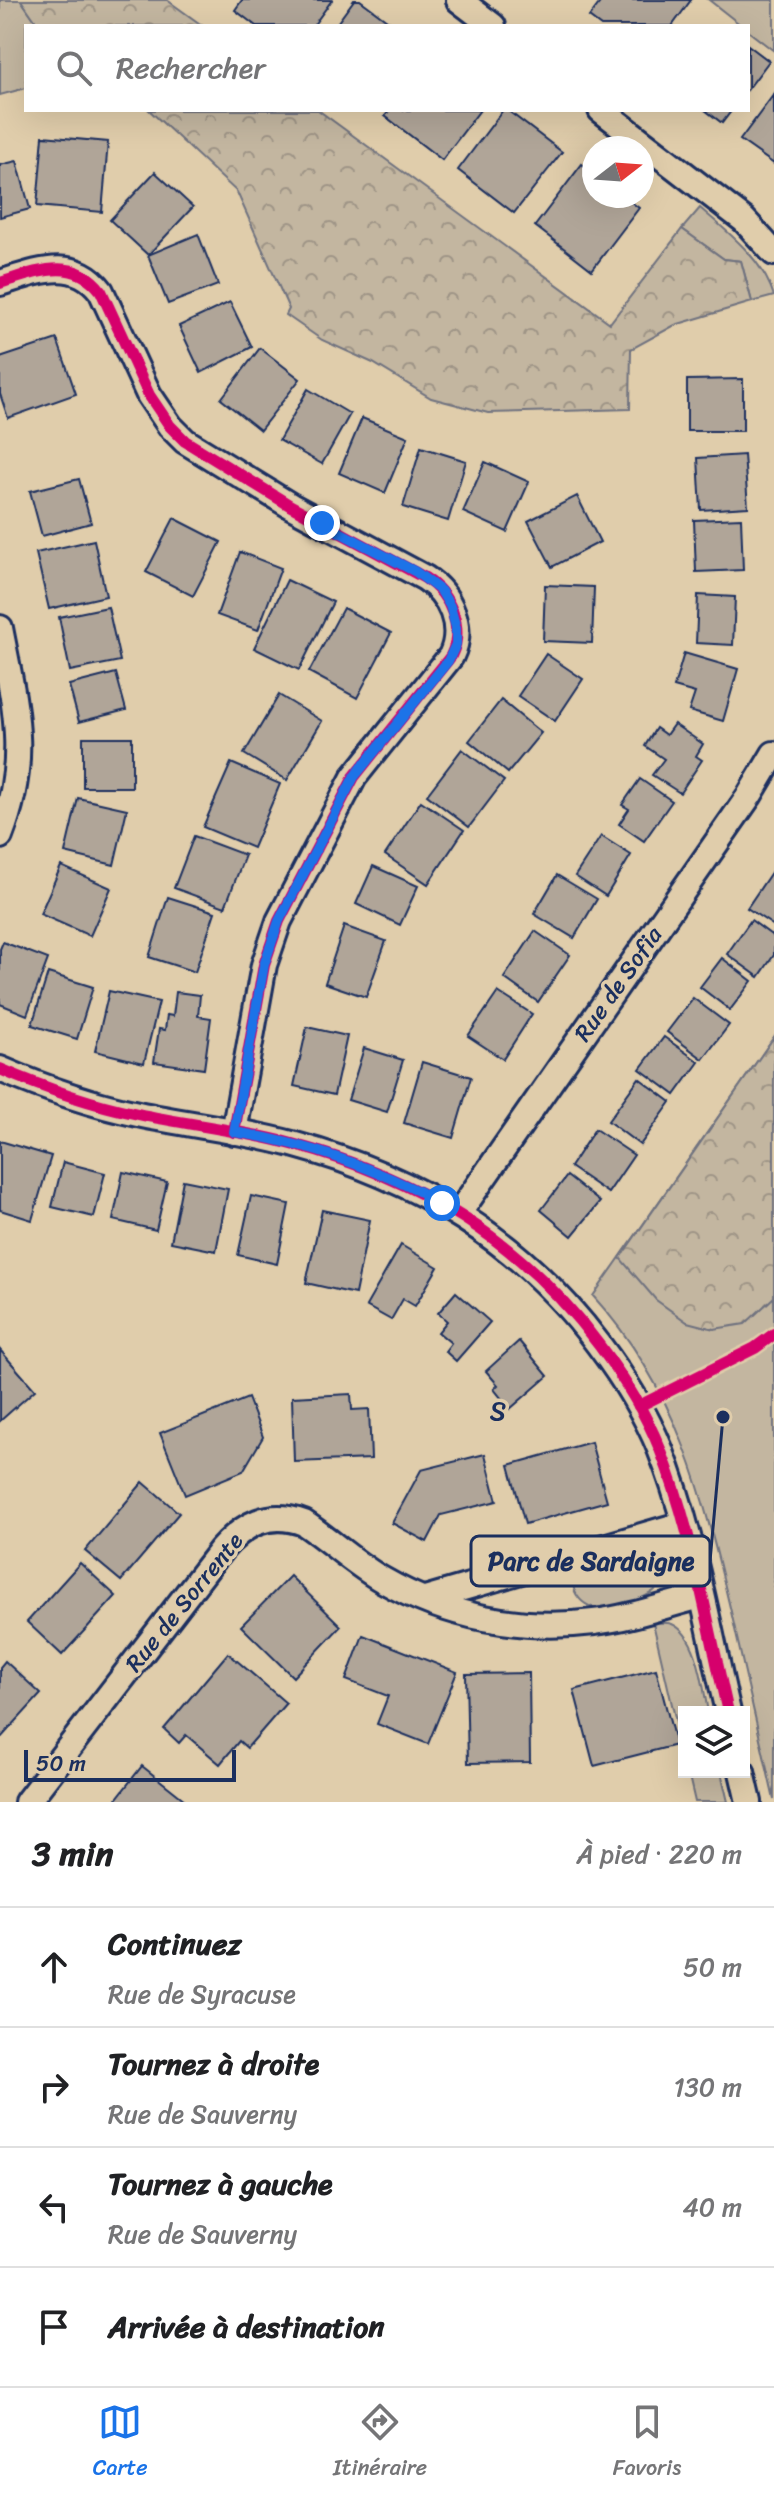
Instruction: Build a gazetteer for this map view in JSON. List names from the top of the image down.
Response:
{
  "streets": {
    "street": ["Rue de Sofia", "Rue de Sorrente"]
  },
  "districts": ["S"],
  "places": ["Parc de Sardaigne"],
  "scale_bar": "50 m",
  "north": "right",
  "page": {
    "search": "Rechercher",
    "scale": "50 m",
    "heading": ["3 min", "À pied · 220 m"],
    "list": [
      ["Continuez", "Rue de Syracuse", "50 m"],
      ["Tournez à droite", "Rue de Sauverny", "130 m"],
      ["Tournez à gauche", "Rue de Sauverny", "40 m"],
      "Arrivée à destination"
    ],
    "nav": ["Carte", "Itinéraire", "Favoris"]
  }
}
